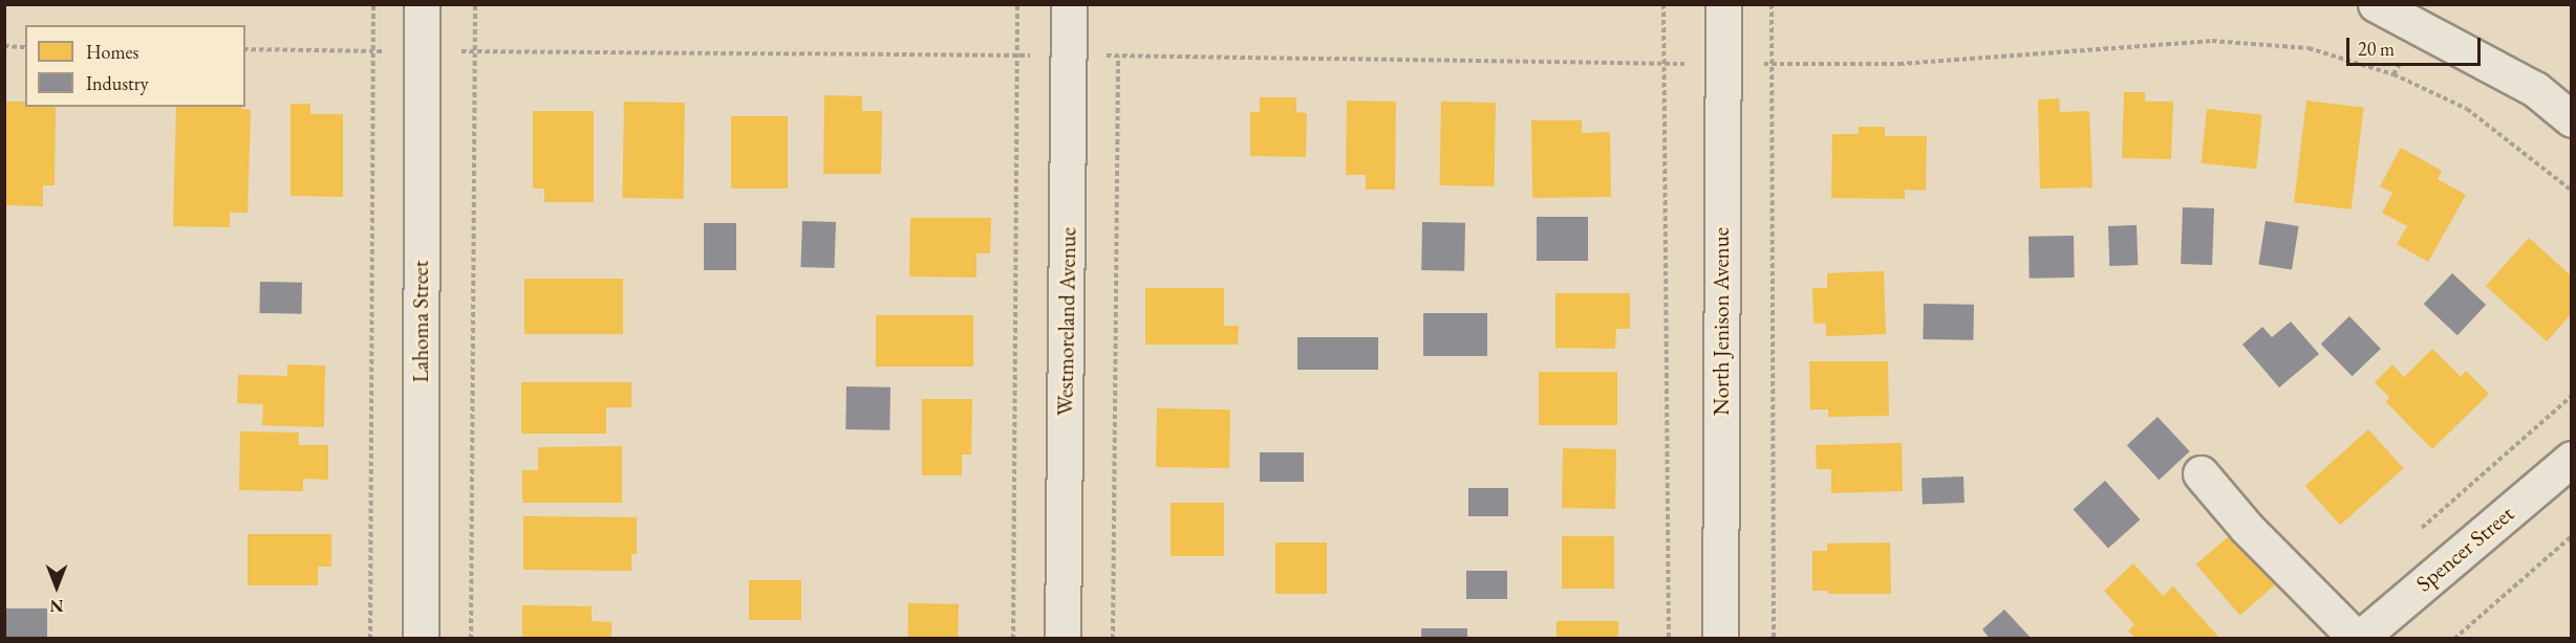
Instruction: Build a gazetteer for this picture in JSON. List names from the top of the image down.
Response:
{
  "streets": {
    "street": [
      "Lahoma Street",
      "Westmoreland Avenue",
      "North Jenison Avenue",
      "Spencer Street"
    ]
  },
  "legend": ["Homes", "Industry"],
  "scale_bar": "20 m",
  "north": "bottom"
}
